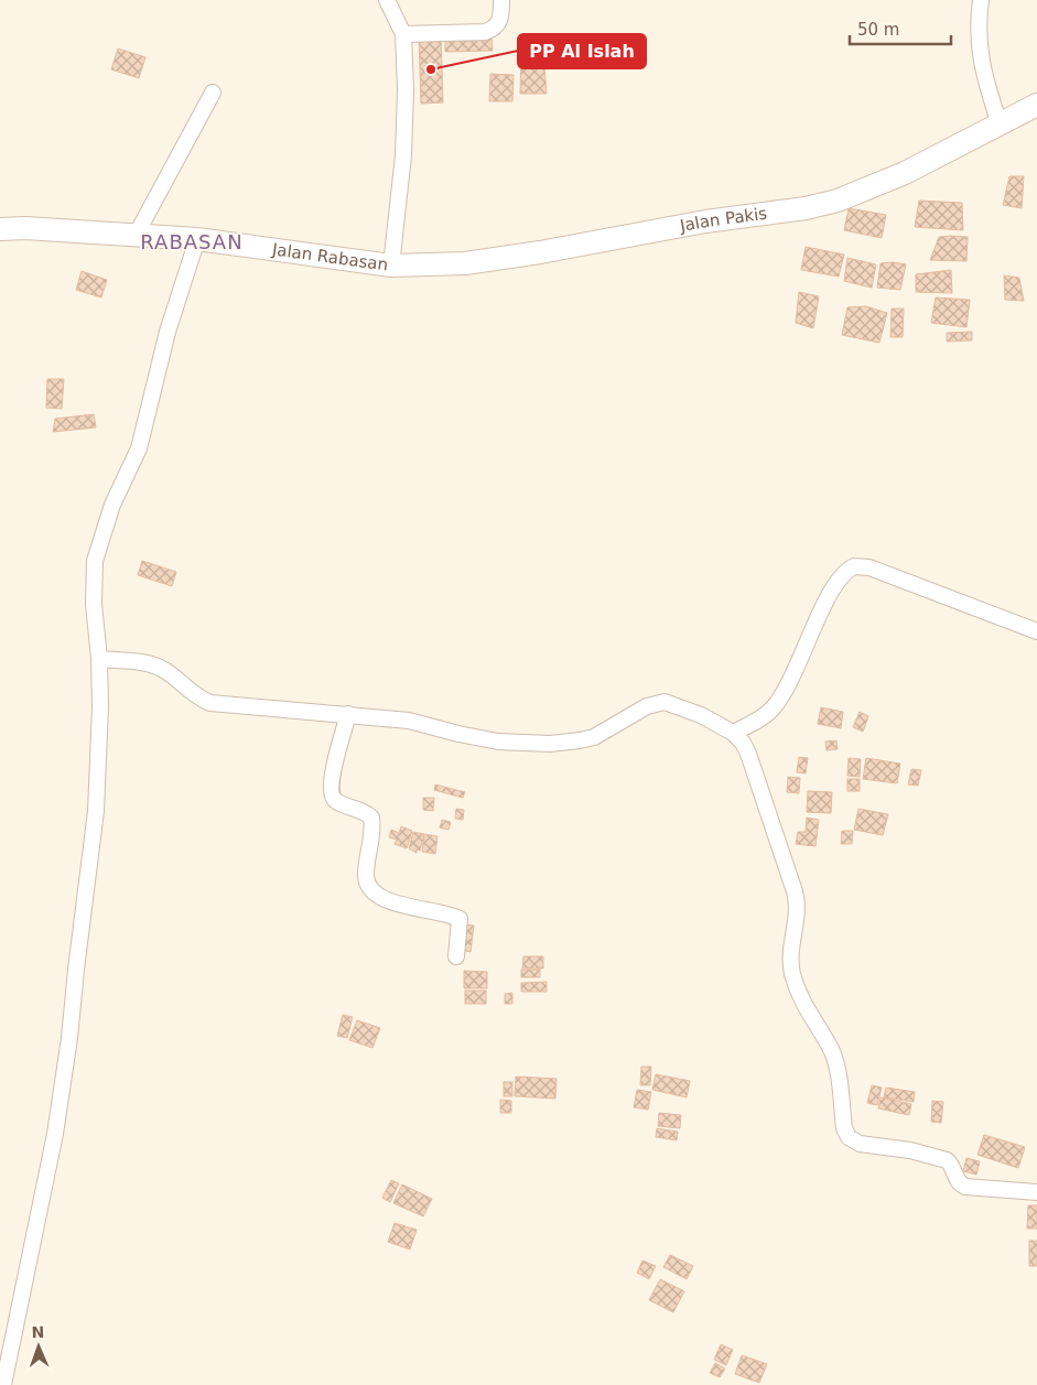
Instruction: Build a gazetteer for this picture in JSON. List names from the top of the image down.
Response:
{
  "streets": {
    "street": ["Jalan Pakis", "Jalan Rabasan"]
  },
  "crossings": [
    ["Jalan Pakis", "Jalan Rabasan"]
  ],
  "districts": ["RABASAN"],
  "places": ["PP Al Islah"],
  "scale_bar": "50 m",
  "north": "top"
}
